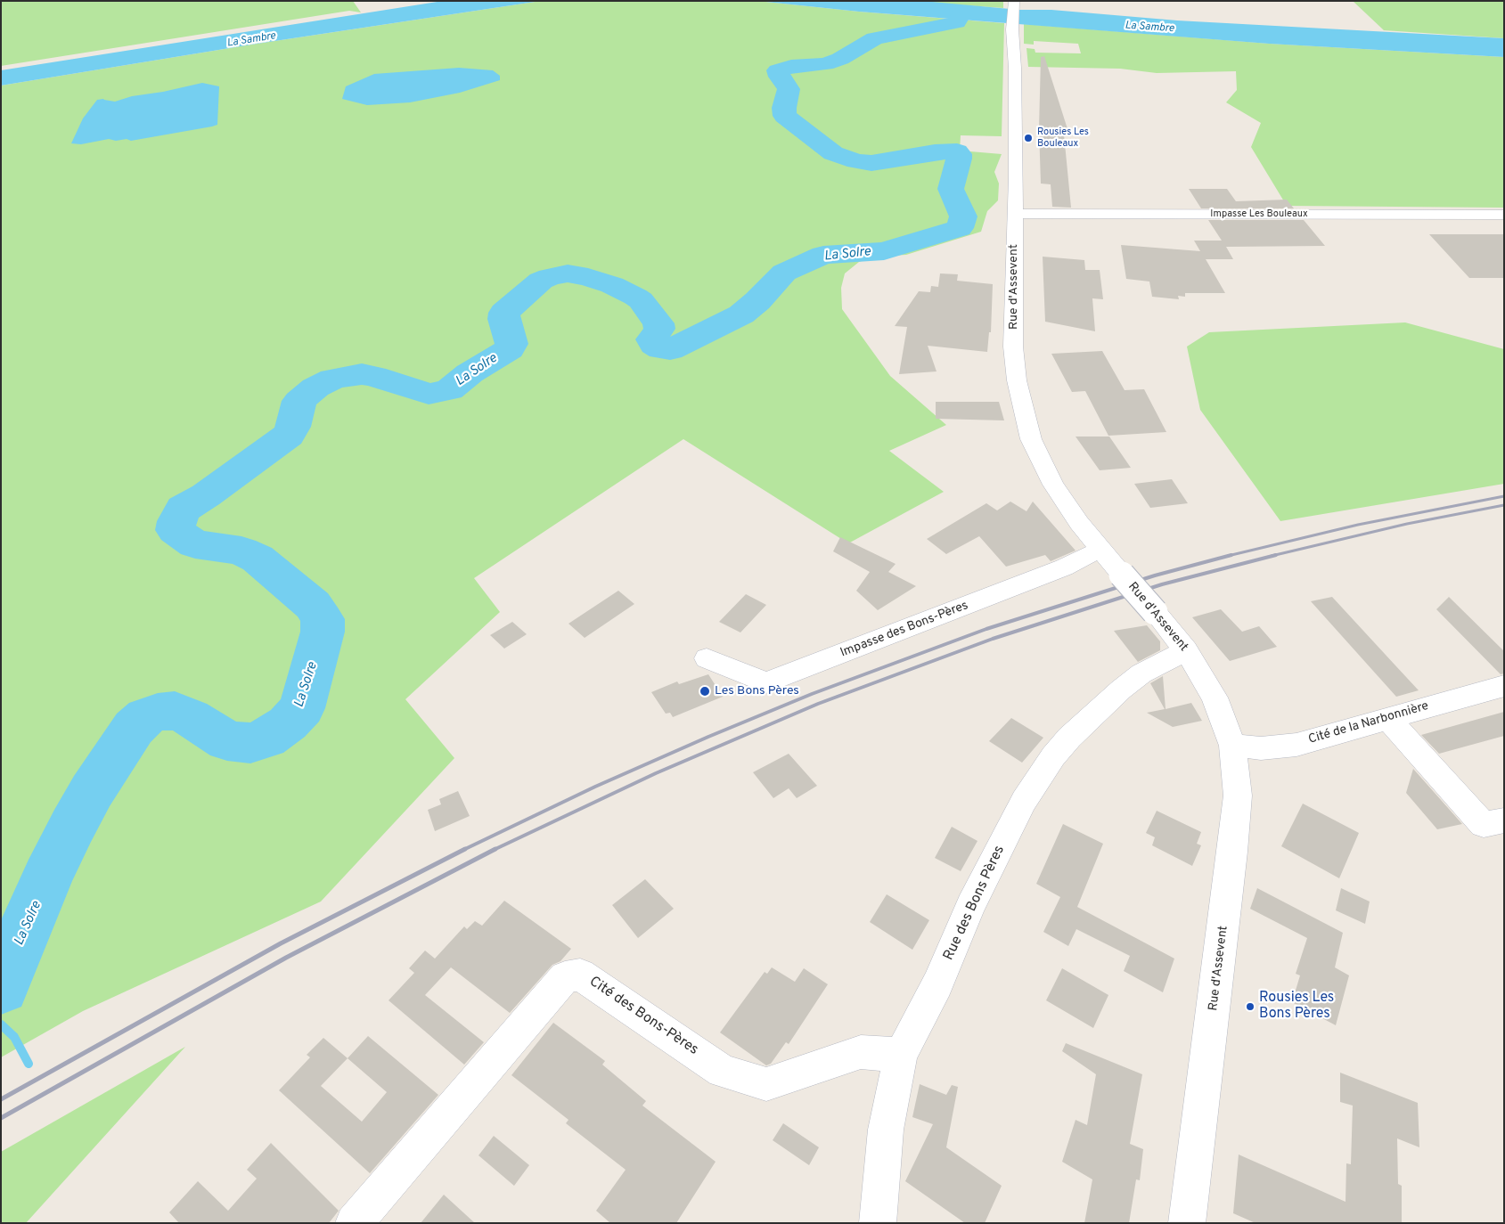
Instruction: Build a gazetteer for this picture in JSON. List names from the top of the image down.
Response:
{
  "streets": {
    "street": [
      "Impasse Les Bouleaux",
      "Rue d'Assevent",
      "Impasse des Bons-Pères",
      "Cité de la Narbonnière",
      "Rue des Bons Pères",
      "Cité des Bons-Pères"
    ]
  },
  "crossings": [
    ["Impasse Les Bouleaux", "Rue d'Assevent"],
    ["Rue d'Assevent", "Impasse des Bons-Pères"],
    ["Rue d'Assevent", "Cité de la Narbonnière"],
    ["Rue d'Assevent", "Rue des Bons Pères"],
    ["Rue des Bons Pères", "Cité des Bons-Pères"]
  ],
  "water": ["La Sambre", "La Solre"],
  "places": ["Rousies Les Bouleaux", "Les Bons Pères", "Rousies Les Bons Pères"]
}
